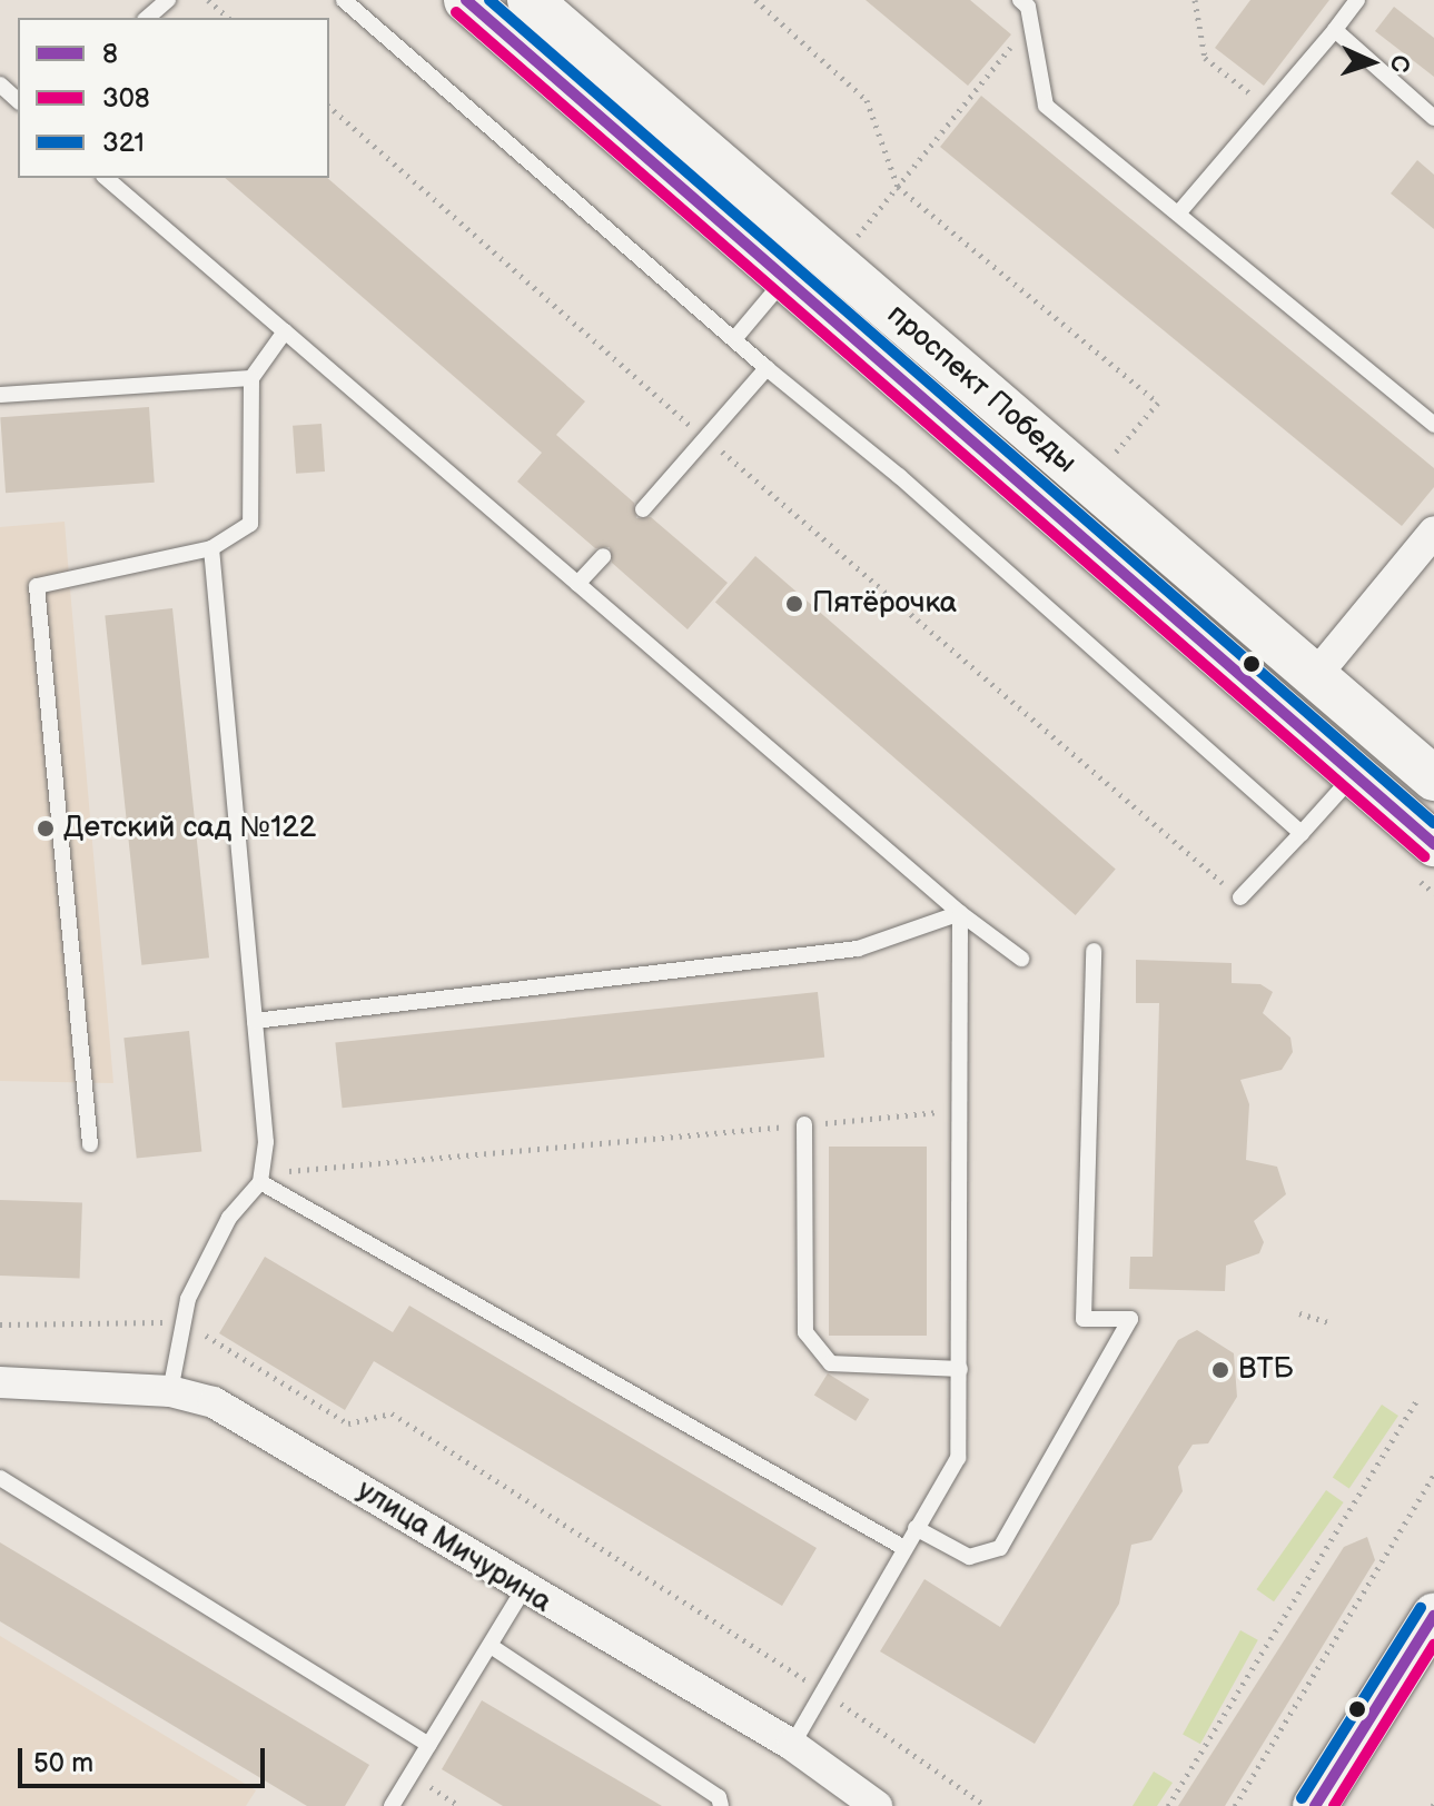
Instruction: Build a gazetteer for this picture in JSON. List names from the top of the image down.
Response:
{
  "streets": {
    "main road": ["проспект Победы"],
    "street": ["улица Мичурина"]
  },
  "places": ["Пятёрочка", "Детский сад №122", "ВТБ"],
  "lines": ["transit line 8", "transit line 321", "transit line 308"],
  "legend": ["8", "308", "321"],
  "scale_bar": "50 m",
  "north": "right"
}
